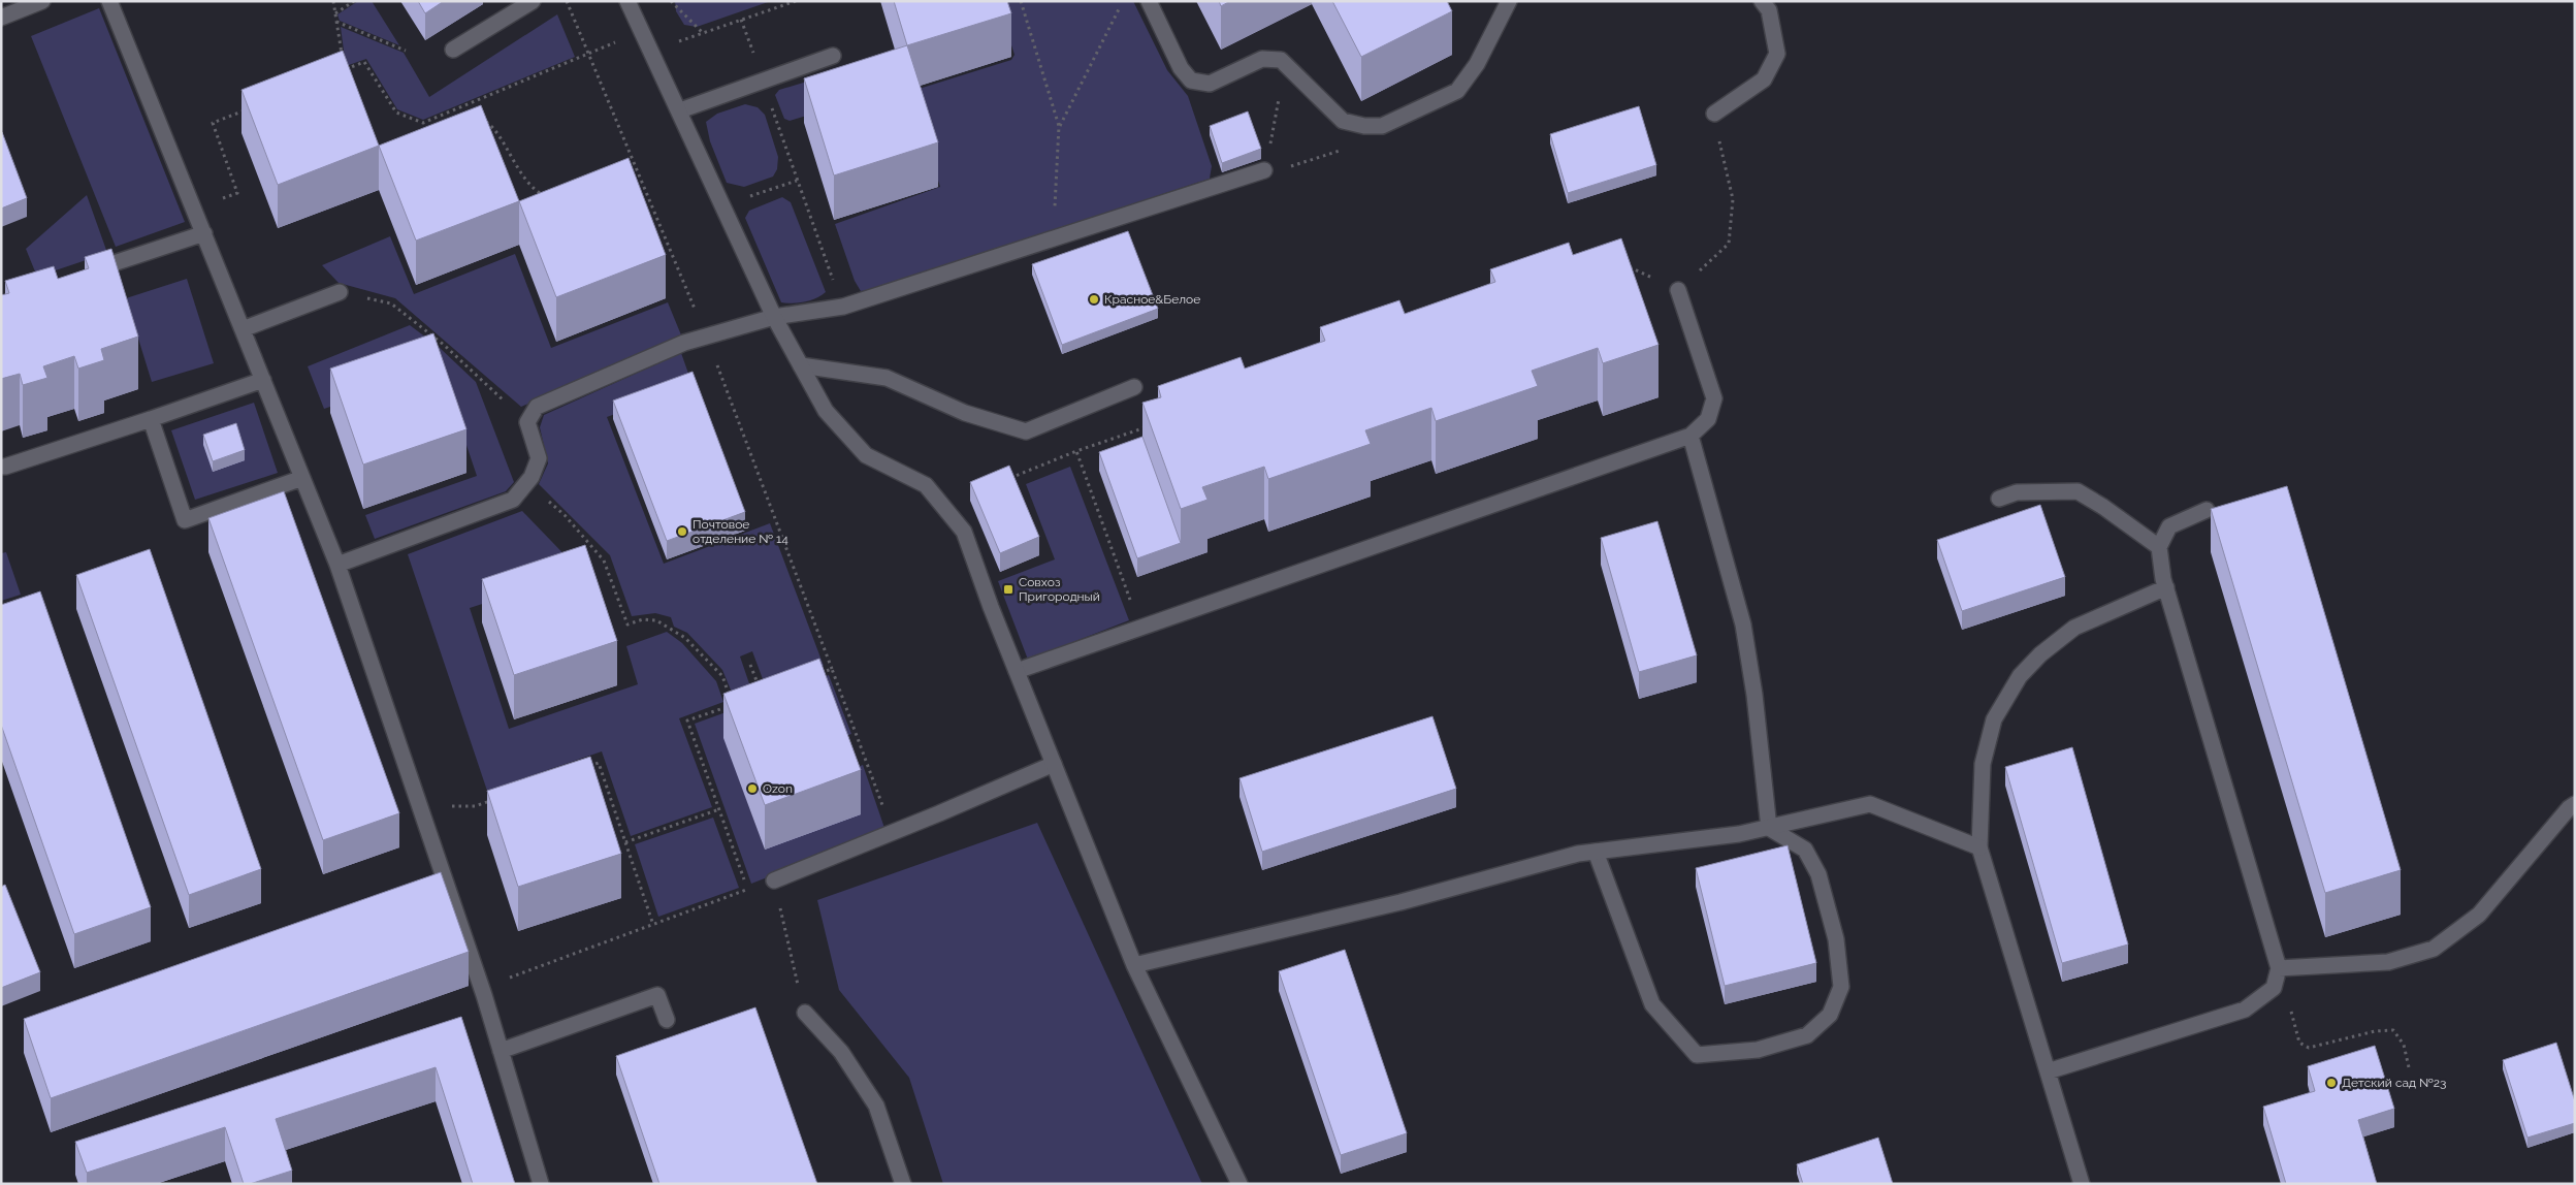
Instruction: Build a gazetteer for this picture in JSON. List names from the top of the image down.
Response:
{
  "places": {
    "other": [
      "Красное&Белое",
      "Почтовое отделение № 14",
      "Ozon",
      "Детский сад №23"
    ],
    "transit": ["Совхоз Пригородный"]
  }
}
